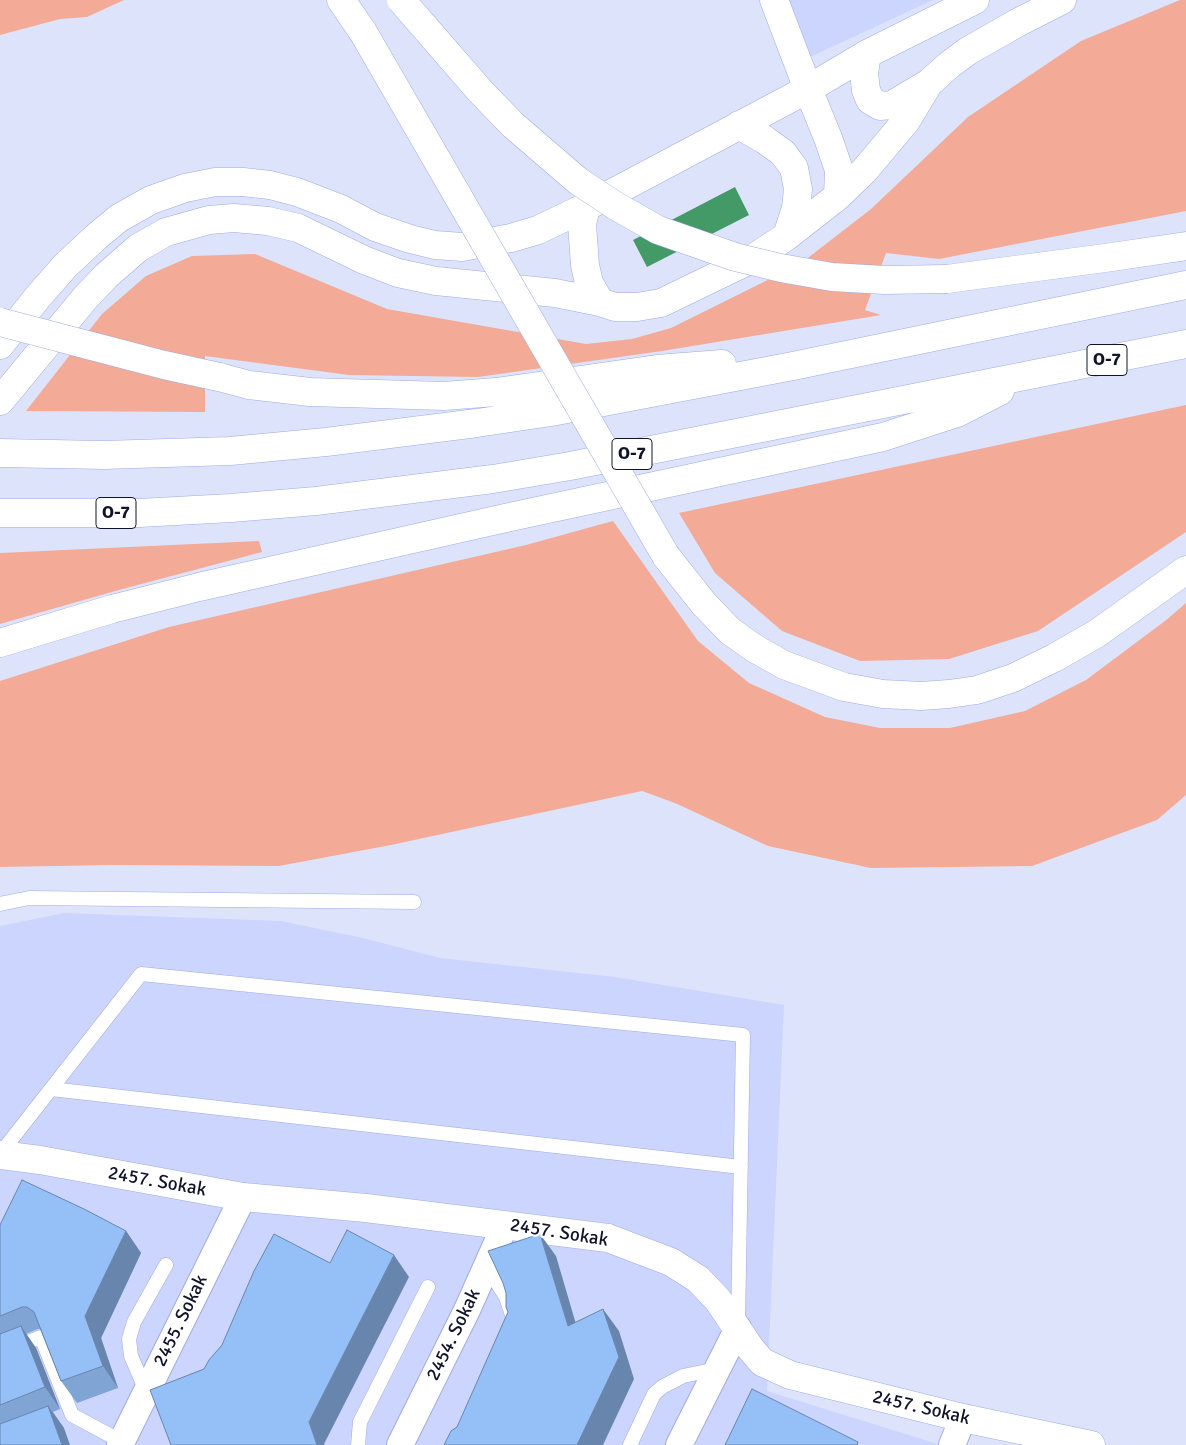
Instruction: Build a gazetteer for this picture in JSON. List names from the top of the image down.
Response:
{
  "streets": {
    "main road": ["O-7", "2457. Sokak"],
    "street": ["2455. Sokak", "2454. Sokak"]
  },
  "crossings": [
    ["2457. Sokak", "2455. Sokak"],
    ["2457. Sokak", "2454. Sokak"]
  ]
}
